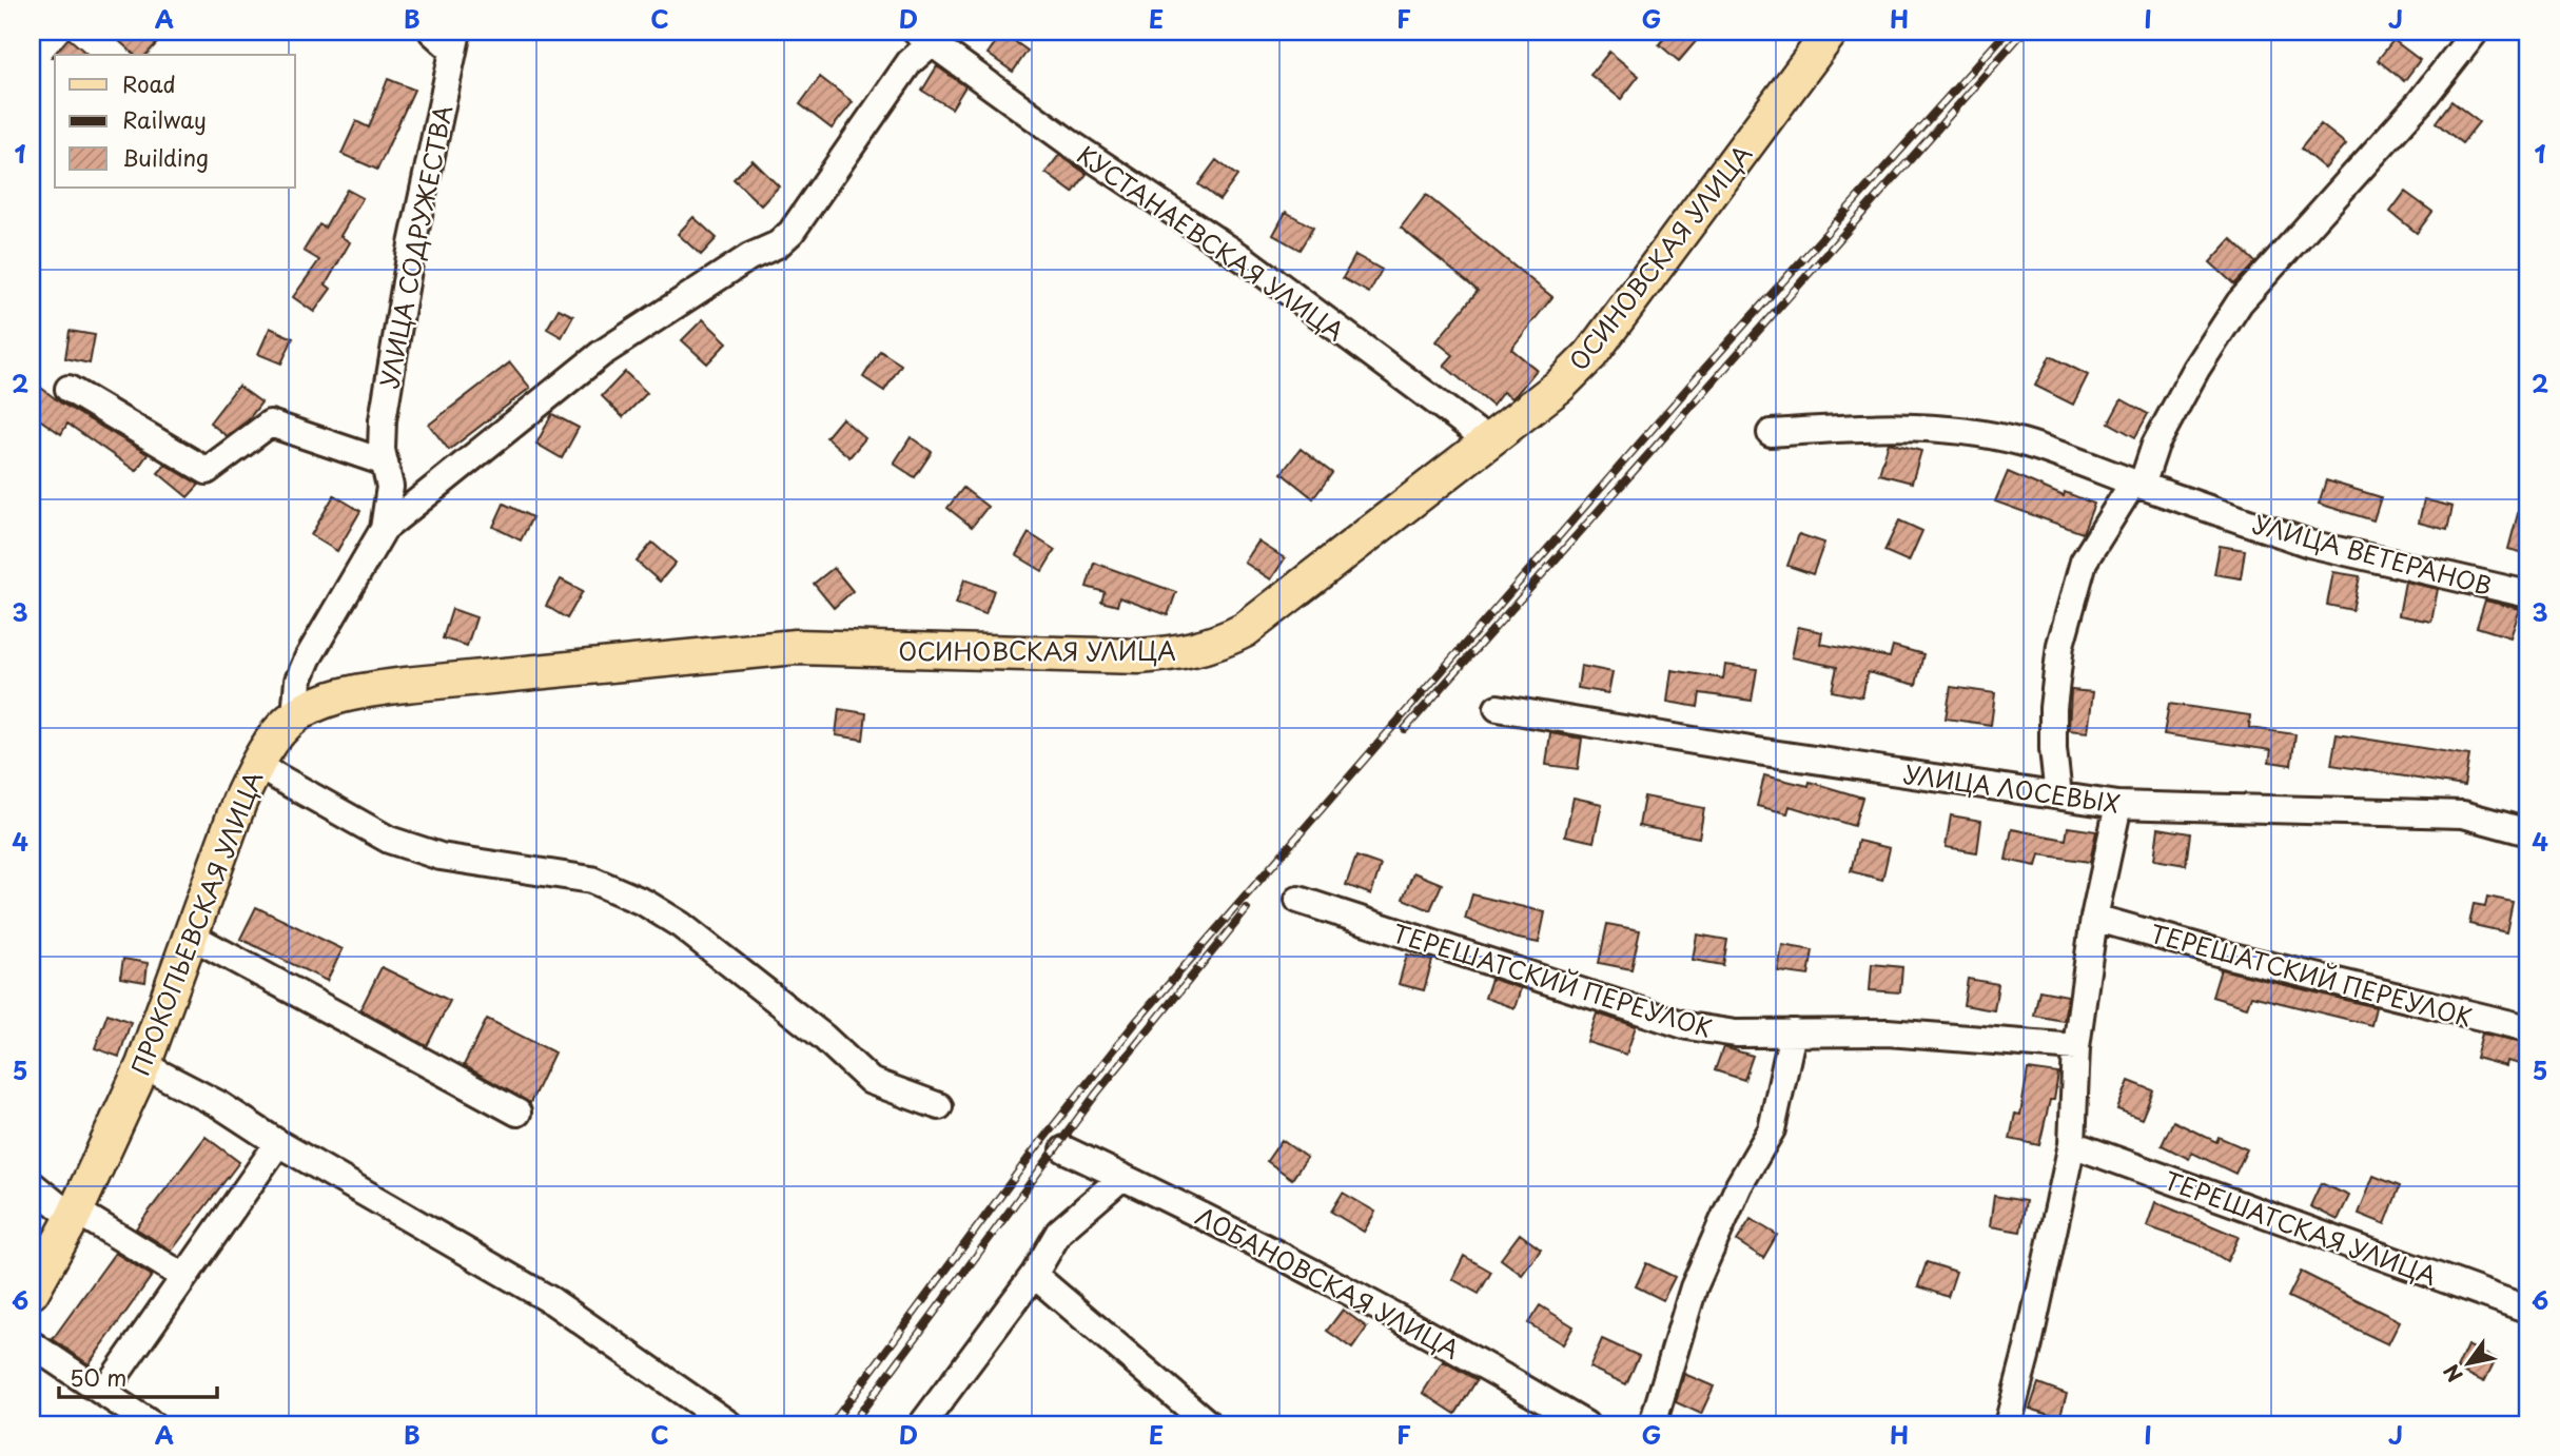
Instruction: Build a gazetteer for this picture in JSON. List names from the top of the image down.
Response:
{
  "streets": {
    "main road": ["ОСИНОВСКАЯ УЛИЦА", "ПРОКОПЬЕВСКАЯ УЛИЦА"],
    "street": [
      "КУСТАНАЕВСКАЯ УЛИЦА",
      "УЛИЦА СОДРУЖЕСТВА",
      "УЛИЦА ВЕТЕРАНОВ",
      "УЛИЦА ЛОСЕВЫХ",
      "ТЕРЕШАТСКИЙ ПЕРЕУЛОК",
      "ТЕРЕШАТСКАЯ УЛИЦА",
      "ЛОБАНОВСКАЯ УЛИЦА"
    ]
  },
  "crossings": [
    ["КУСТАНАЕВСКАЯ УЛИЦА", "ОСИНОВСКАЯ УЛИЦА"],
    ["ОСИНОВСКАЯ УЛИЦА", "ПРОКОПЬЕВСКАЯ УЛИЦА"]
  ],
  "legend": ["Road", "Railway", "Building"],
  "scale_bar": "50 m",
  "north": "bottom left",
  "grid": {
    "columns": [
      "A",
      "B",
      "C",
      "D",
      "E",
      "F",
      "G",
      "H",
      "I",
      "J"
    ],
    "rows": [
      "1",
      "2",
      "3",
      "4",
      "5",
      "6"
    ]
  }
}
